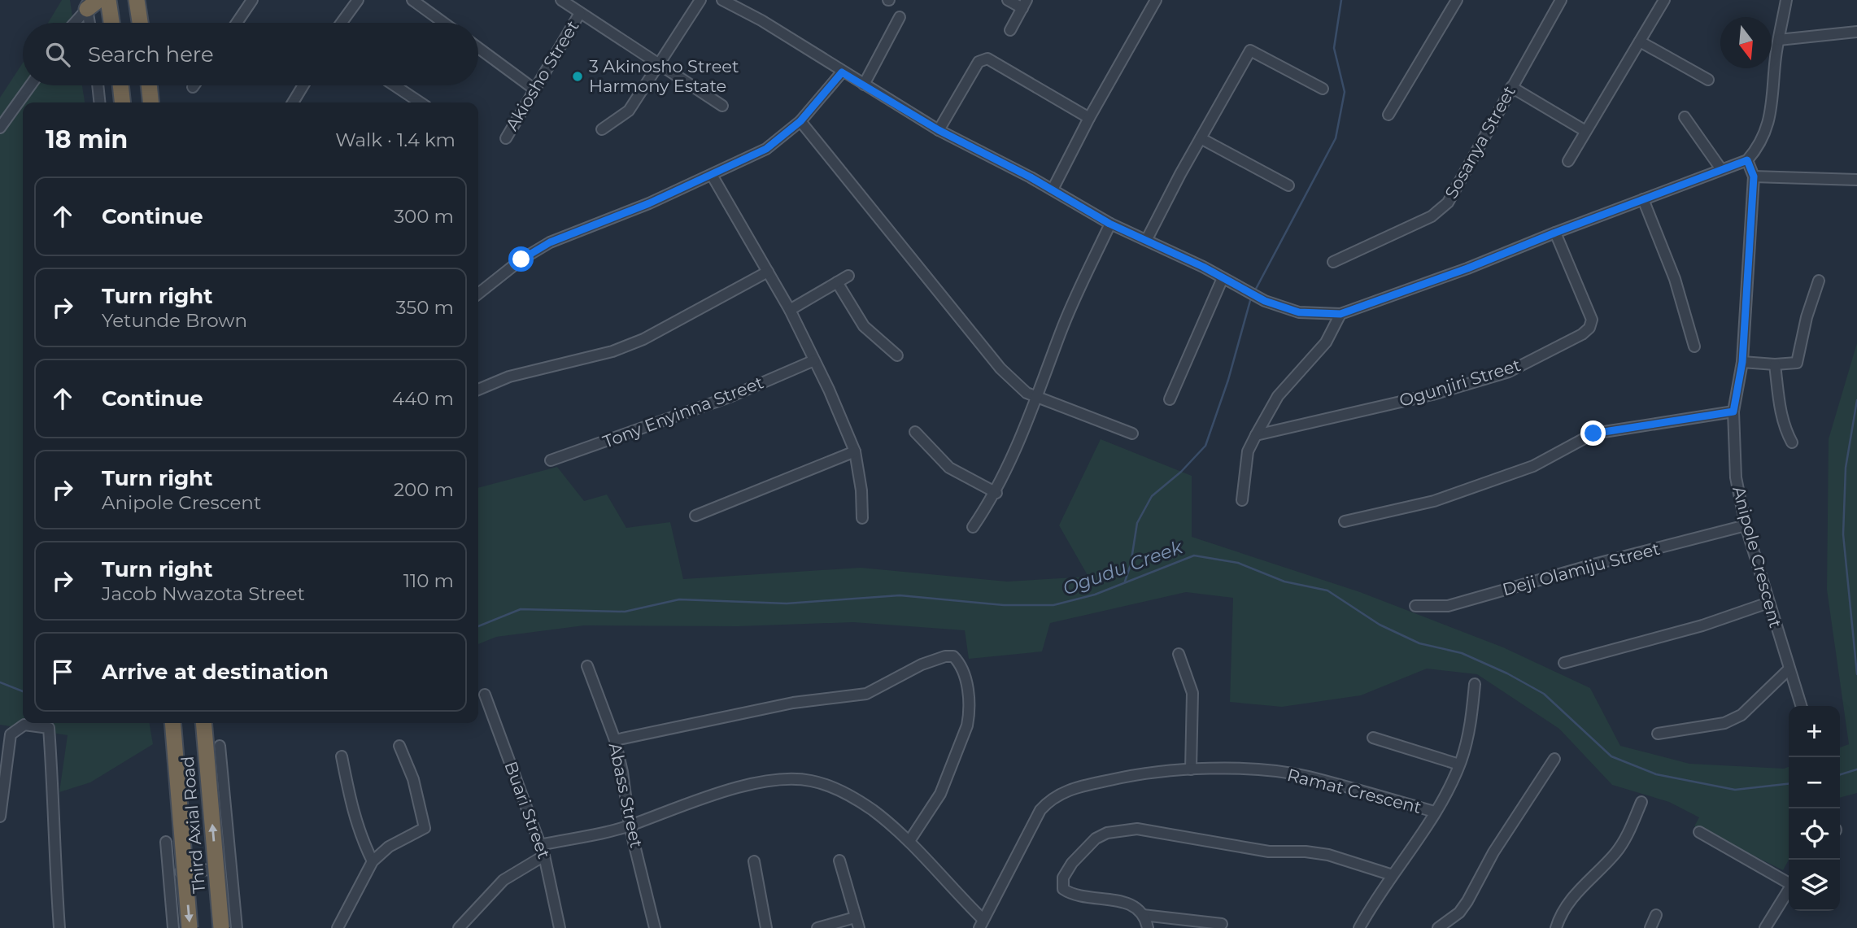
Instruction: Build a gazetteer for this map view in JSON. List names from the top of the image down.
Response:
{
  "streets": {
    "highway": ["Third Axial Road"],
    "street": [
      "Akiosho Street",
      "Sosanya Street",
      "Ogunjiri Street",
      "Tony Enyinna Street",
      "Anipole Crescent",
      "Deji Olamiju Street",
      "Ramat Crescent",
      "Abass Street",
      "Buari Street"
    ]
  },
  "crossings": [
    ["Anipole Crescent", "Deji Olamiju Street"]
  ],
  "water": ["Ogudu Creek"],
  "places": ["3 Akinosho Street Harmony Estate"],
  "north": "bottom",
  "page": {
    "search": "Search here",
    "heading": ["18 min", "Walk · 1.4 km"],
    "list": [
      ["Continue", "300 m"],
      ["Turn right", "Yetunde Brown", "350 m"],
      ["Continue", "440 m"],
      ["Turn right", "Anipole Crescent", "200 m"],
      ["Turn right", "Jacob Nwazota Street", "110 m"],
      "Arrive at destination"
    ],
    "map_buttons": ["+", "−"]
  }
}
